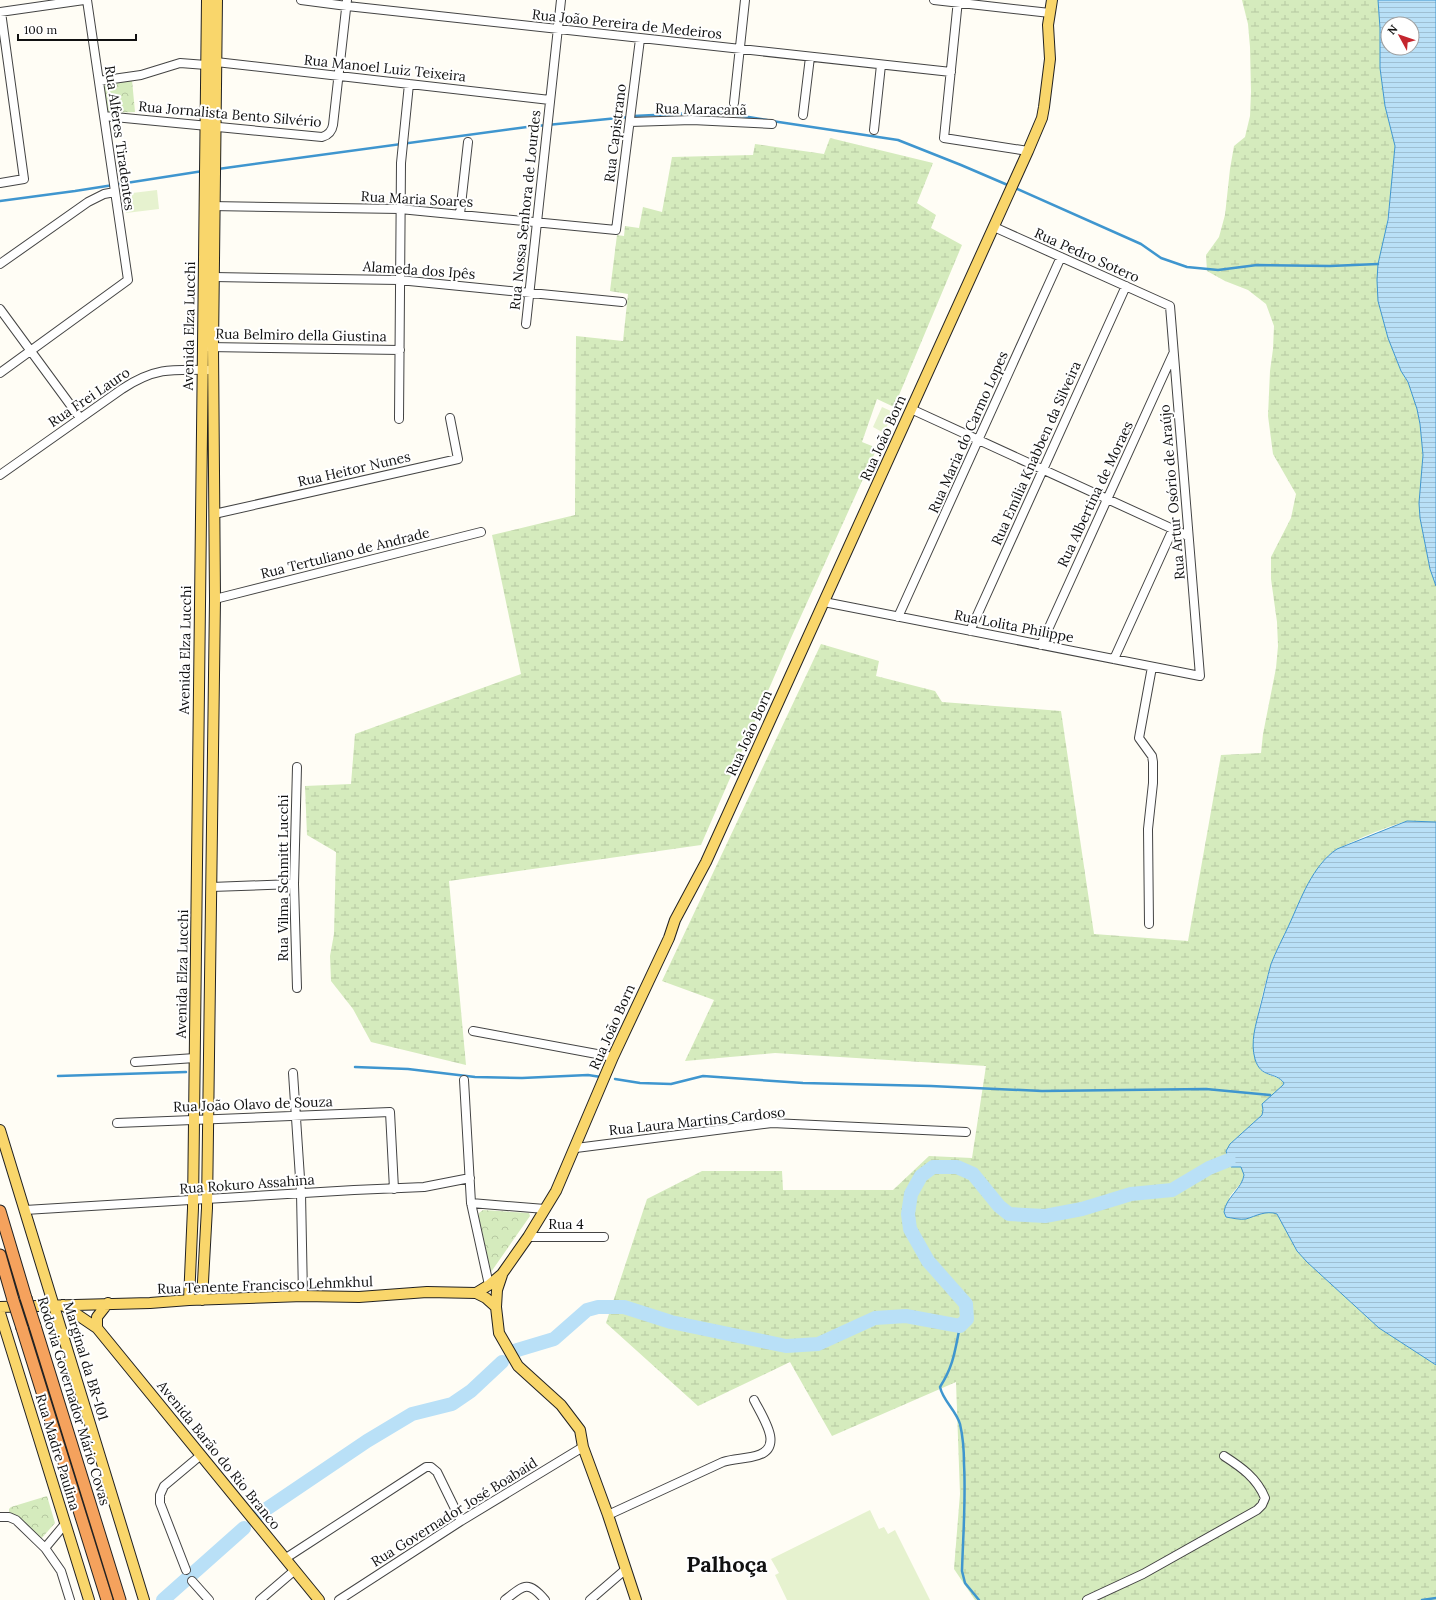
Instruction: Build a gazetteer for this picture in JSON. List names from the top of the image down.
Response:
{
  "streets": {
    "highway": ["Rodovia Governador Mário Covas"],
    "main road": [
      "Avenida Elza Lucchi",
      "Rua João Born",
      "Rua Tenente Francisco Lehmkhul",
      "Marginal da BR-101",
      "Rua Madre Paulina",
      "Avenida Barão do Rio Branco"
    ],
    "street": [
      "Rua João Pereira de Medeiros",
      "Rua Manoel Luiz Teixeira",
      "Rua Maracanã",
      "Rua Jornalista Bento Silvério",
      "Rua Capistrano",
      "Rua Alferes Tiradentes",
      "Rua Maria Soares",
      "Rua Nossa Senhora de Lourdes",
      "Rua Pedro Sotero",
      "Alameda dos Ipês",
      "Rua Belmiro della Giustina",
      "Rua Frei Lauro",
      "Rua Maria do Carmo Lopes",
      "Rua Emília Knabben da Silveira",
      "Rua Heitor Nunes",
      "Rua Artur Osório de Araújo",
      "Rua Albertina de Moraes",
      "Rua Tertuliano de Andrade",
      "Rua Lolita Philippe",
      "Rua Vilma Schmitt Lucchi",
      "Rua João Olavo de Souza",
      "Rua Laura Martins Cardoso",
      "Rua Rokuro Assahina",
      "Rua 4",
      "Rua Governador José Boabaid"
    ]
  },
  "crossings": [
    ["Rua João Pereira de Medeiros", "Rua Capistrano"],
    ["Rua João Pereira de Medeiros", "Rua Nossa Senhora de Lourdes"],
    ["Rua Manoel Luiz Teixeira", "Rua Jornalista Bento Silvério"],
    ["Rua Manoel Luiz Teixeira", "Rua Nossa Senhora de Lourdes"],
    ["Rua Manoel Luiz Teixeira", "Avenida Elza Lucchi"],
    ["Rua Maracanã", "Rua Capistrano"],
    ["Rua Jornalista Bento Silvério", "Rua Alferes Tiradentes"],
    ["Rua Jornalista Bento Silvério", "Avenida Elza Lucchi"],
    ["Rua Capistrano", "Rua Maria Soares"],
    ["Rua Maria Soares", "Rua Nossa Senhora de Lourdes"],
    ["Rua Maria Soares", "Avenida Elza Lucchi"],
    ["Rua Nossa Senhora de Lourdes", "Alameda dos Ipês"],
    ["Rua Pedro Sotero", "Rua Maria do Carmo Lopes"],
    ["Rua Pedro Sotero", "Rua João Born"],
    ["Rua Pedro Sotero", "Rua Emília Knabben da Silveira"],
    ["Rua Pedro Sotero", "Rua Artur Osório de Araújo"],
    ["Alameda dos Ipês", "Avenida Elza Lucchi"],
    ["Avenida Elza Lucchi", "Rua Belmiro della Giustina"],
    ["Avenida Elza Lucchi", "Rua Frei Lauro"],
    ["Avenida Elza Lucchi", "Rua Heitor Nunes"],
    ["Avenida Elza Lucchi", "Rua Tertuliano de Andrade"],
    ["Avenida Elza Lucchi", "Rua João Olavo de Souza"],
    ["Avenida Elza Lucchi", "Rua Rokuro Assahina"],
    ["Avenida Elza Lucchi", "Rua Tenente Francisco Lehmkhul"],
    ["Rua Maria do Carmo Lopes", "Rua Lolita Philippe"],
    ["Rua João Born", "Rua Lolita Philippe"],
    ["Rua João Born", "Rua Laura Martins Cardoso"],
    ["Rua João Born", "Rua 4"],
    ["Rua Emília Knabben da Silveira", "Rua Lolita Philippe"],
    ["Rua Artur Osório de Araújo", "Rua Albertina de Moraes"],
    ["Rua Artur Osório de Araújo", "Rua Lolita Philippe"],
    ["Rua Albertina de Moraes", "Rua Lolita Philippe"],
    ["Rua João Olavo de Souza", "Rua Rokuro Assahina"],
    ["Rua Rokuro Assahina", "Marginal da BR-101"],
    ["Rua Tenente Francisco Lehmkhul", "Marginal da BR-101"],
    ["Rua Tenente Francisco Lehmkhul", "Avenida Barão do Rio Branco"],
    ["Marginal da BR-101", "Avenida Barão do Rio Branco"]
  ],
  "districts": ["Palhoça"],
  "scale_bar": "100 m",
  "north": "top left"
}
